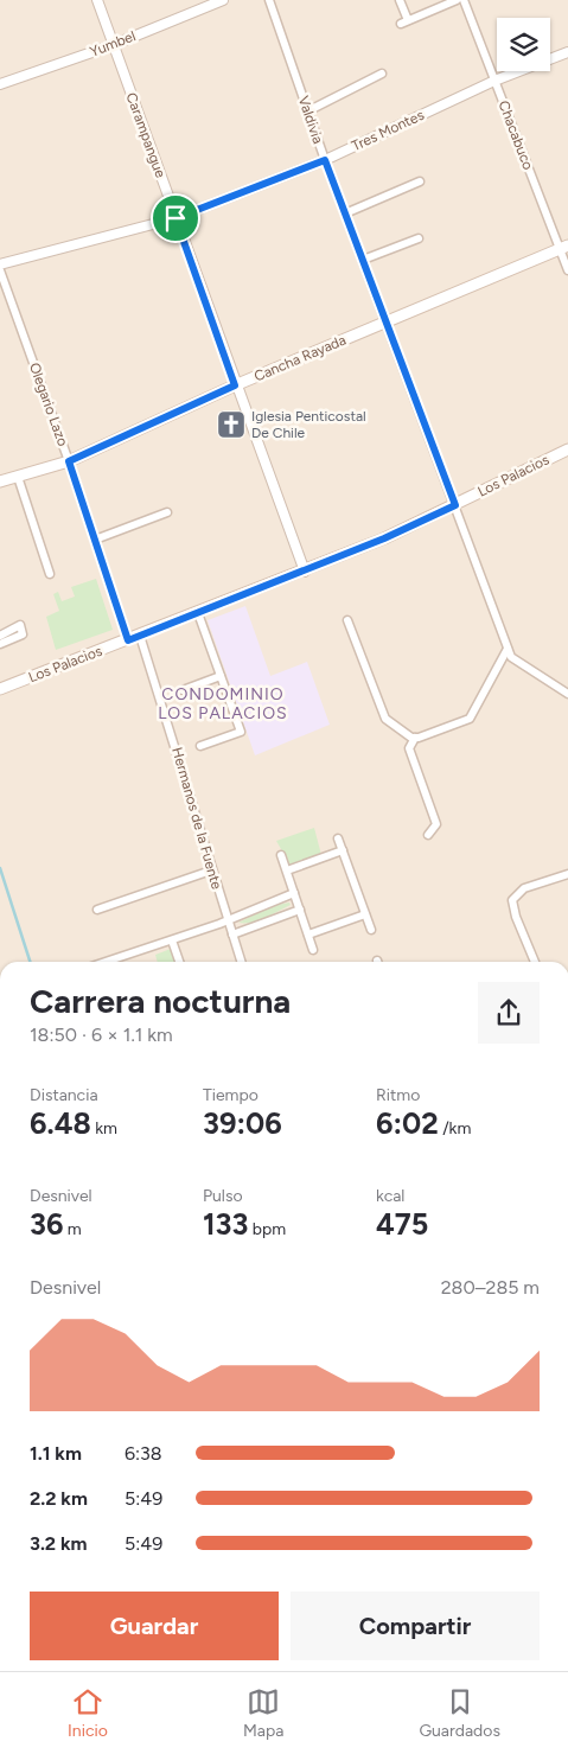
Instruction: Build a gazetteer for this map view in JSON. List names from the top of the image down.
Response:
{
  "streets": {
    "main road": ["Cancha Rayada", "Los Palacios"],
    "street": [
      "Yumbel",
      "Valdivia",
      "Tres Montes",
      "Carampangue",
      "Chacabuco",
      "Olegario Lazo",
      "Hermanos de la Fuente"
    ]
  },
  "crossings": [
    ["Yumbel", "Carampangue"],
    ["Valdivia", "Tres Montes"],
    ["Valdivia", "Cancha Rayada"],
    ["Valdivia", "Los Palacios"],
    ["Tres Montes", "Carampangue"],
    ["Tres Montes", "Chacabuco"],
    ["Carampangue", "Cancha Rayada"],
    ["Carampangue", "Los Palacios"],
    ["Chacabuco", "Cancha Rayada"],
    ["Cancha Rayada", "Olegario Lazo"],
    ["Olegario Lazo", "Los Palacios"],
    ["Los Palacios", "Hermanos de la Fuente"]
  ],
  "districts": ["CONDOMINIO LOS PALACIOS"],
  "places": {
    "church": ["Iglesia Penticostal De Chile"]
  },
  "page": {
    "heading": ["Carrera nocturna", "18:50 · 6 × 1.1 km"],
    "stats": [
      ["Distancia", "6.48 km"],
      ["Tiempo", "39:06"],
      ["Ritmo", "6:02 /km"],
      ["Desnivel", "36 m"],
      ["Pulso", "133 bpm"],
      ["kcal", "475"]
    ],
    "chart": ["Desnivel", "280–285 m"],
    "list": [
      {
        "name": "1.1 km",
        "note": "6:38"
      },
      {
        "name": "2.2 km",
        "note": "5:49"
      },
      {
        "name": "3.2 km",
        "note": "5:49"
      }
    ],
    "buttons": ["Guardar", "Compartir"],
    "tabs": ["Inicio", "Mapa", "Guardados"]
  }
}
